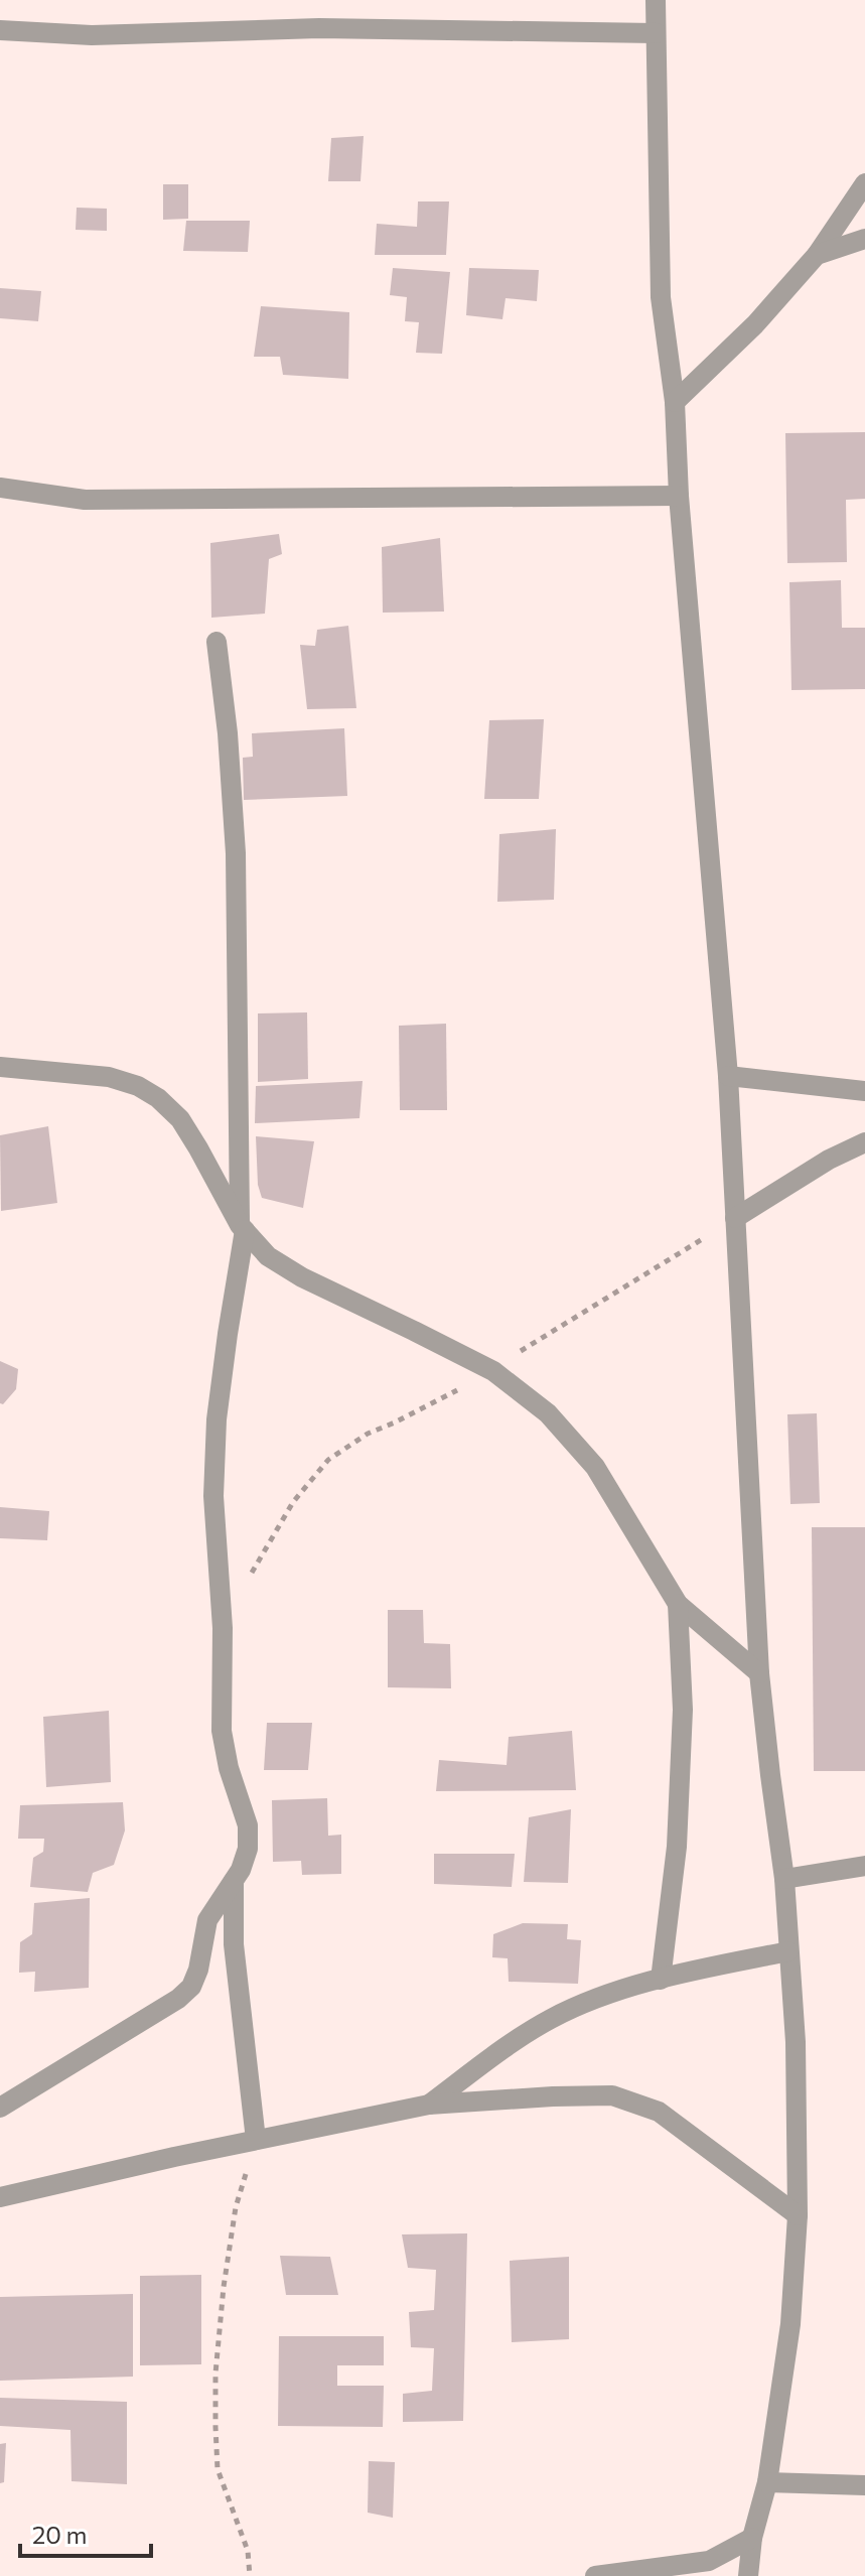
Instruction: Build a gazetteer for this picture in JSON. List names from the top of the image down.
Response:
{
  "scale_bar": "20 m"
}
